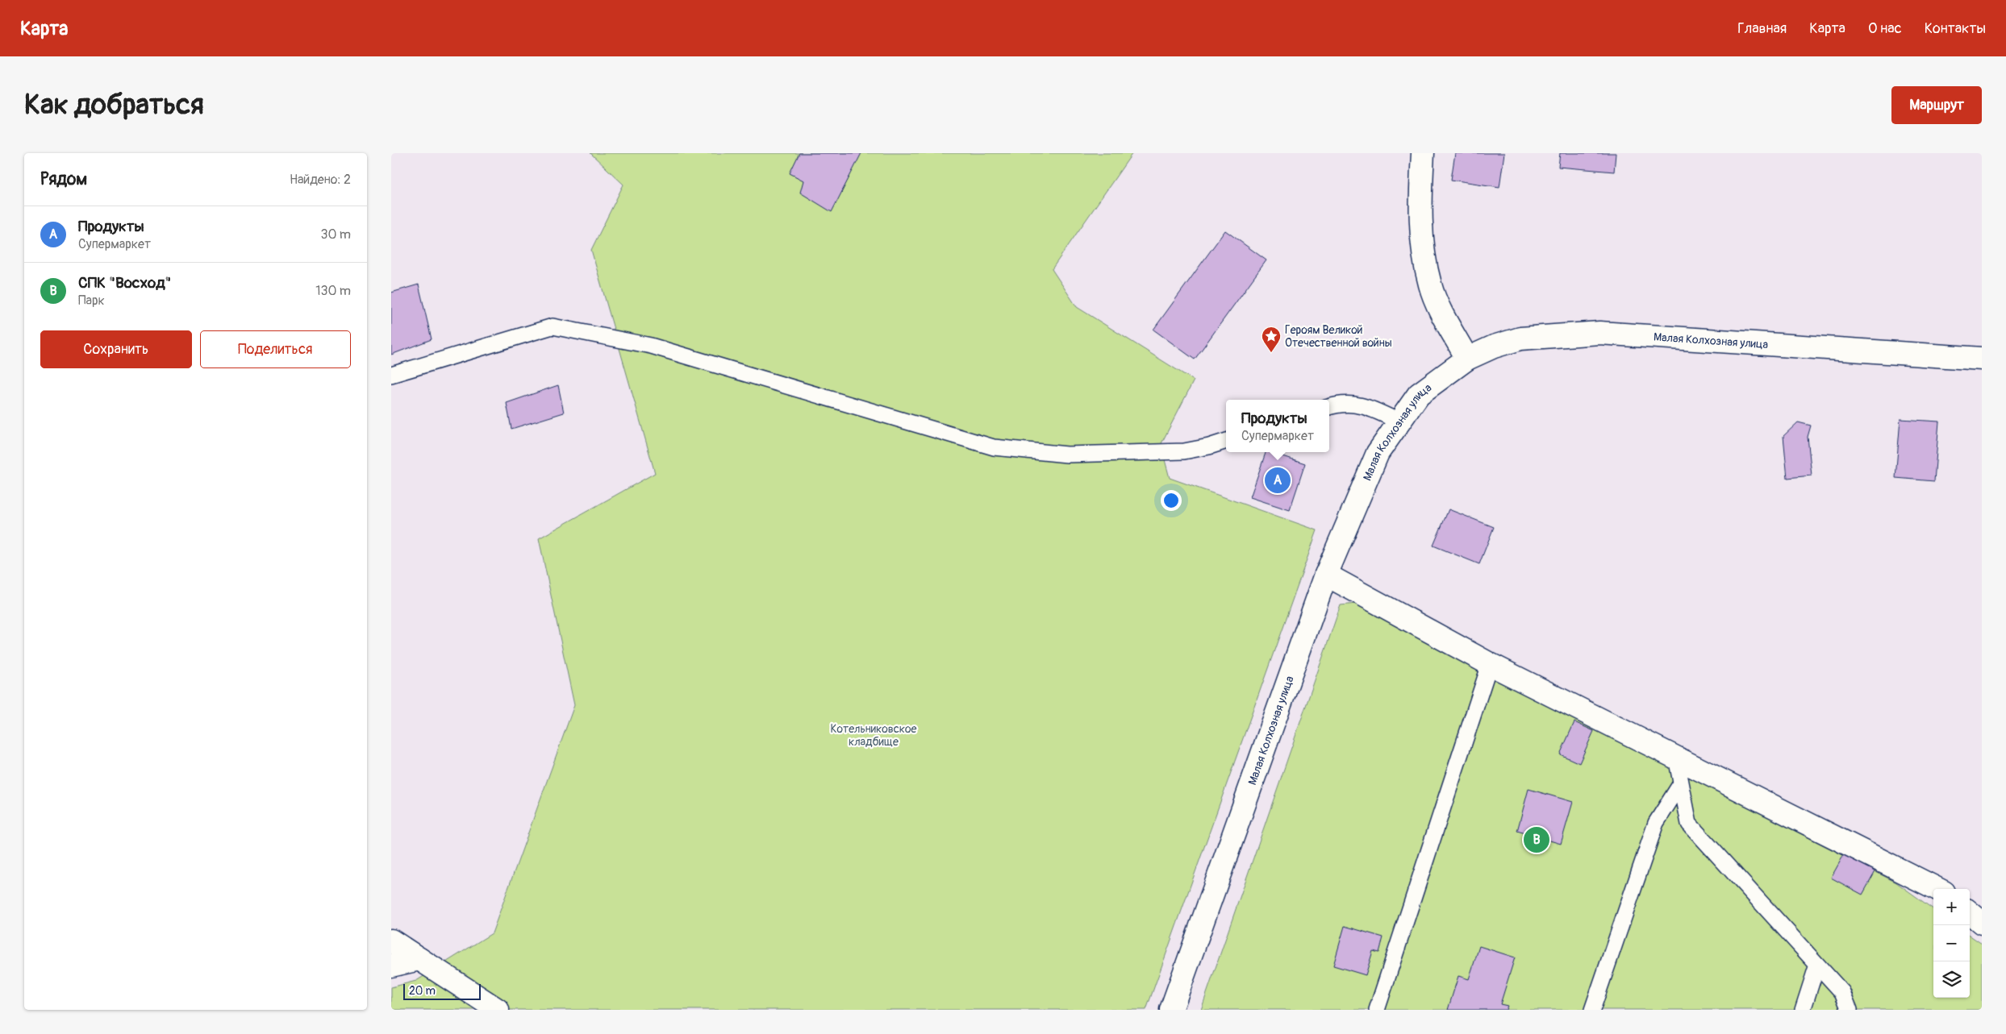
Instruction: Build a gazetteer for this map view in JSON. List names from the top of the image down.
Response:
{
  "streets": {
    "street": ["Малая Колхозная улица"]
  },
  "parks": ["Котельниковское кладбище"],
  "places": {
    "place": ["Героям Великой Отечественной войны"]
  },
  "scale_bar": "20 m",
  "page": {
    "header": "Карта",
    "nav": [
      "Главная",
      "Карта",
      "О нас",
      "Контакты"
    ],
    "buttons": [
      "Маршрут",
      ["Сохранить", "Поделиться"]
    ],
    "title": "Как добраться",
    "heading": ["Рядом", "Найдено: 2"],
    "list": [
      {
        "mark": "A",
        "name": "Продукты",
        "note": "Супермаркет",
        "value": "30 m"
      },
      {
        "mark": "B",
        "name": "СПК \"Восход\"",
        "note": "Парк",
        "value": "130 m"
      }
    ],
    "popup": ["Продукты", "Супермаркет"],
    "pins": ["A", "B"],
    "map_buttons": ["+", "−"],
    "scale": "20 m"
  }
}
